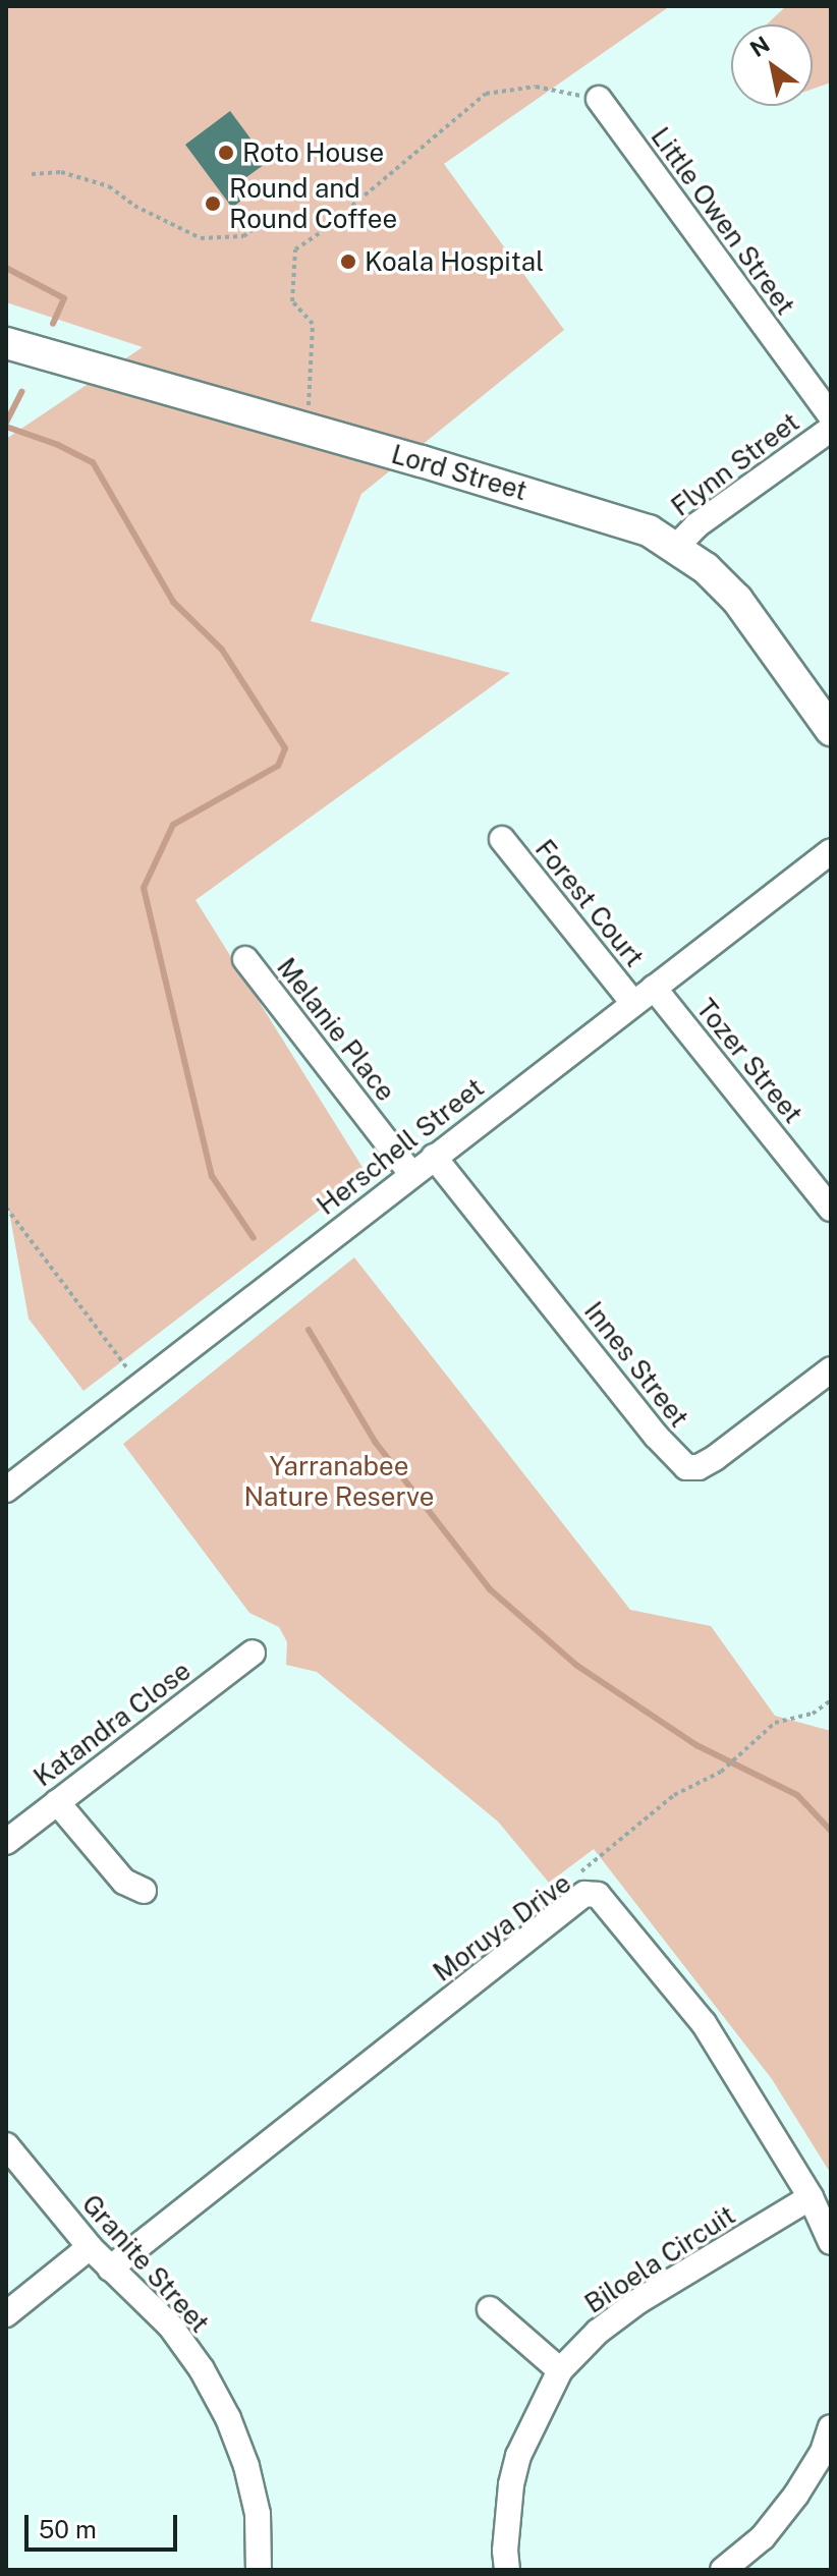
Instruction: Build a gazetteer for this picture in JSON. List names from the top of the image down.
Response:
{
  "streets": {
    "main road": ["Lord Street"],
    "street": [
      "Little Owen Street",
      "Flynn Street",
      "Forest Court",
      "Melanie Place",
      "Tozer Street",
      "Herschell Street",
      "Innes Street",
      "Katandra Close",
      "Moruya Drive",
      "Biloela Circuit",
      "Granite Street"
    ]
  },
  "crossings": [
    ["Flynn Street", "Lord Street"],
    ["Forest Court", "Herschell Street"],
    ["Melanie Place", "Herschell Street"],
    ["Tozer Street", "Herschell Street"],
    ["Herschell Street", "Innes Street"],
    ["Moruya Drive", "Biloela Circuit"],
    ["Moruya Drive", "Granite Street"]
  ],
  "parks": ["Yarranabee Nature Reserve"],
  "places": ["Roto House", "Round and Round Coffee", "Koala Hospital"],
  "scale_bar": "50 m",
  "north": "top left"
}
